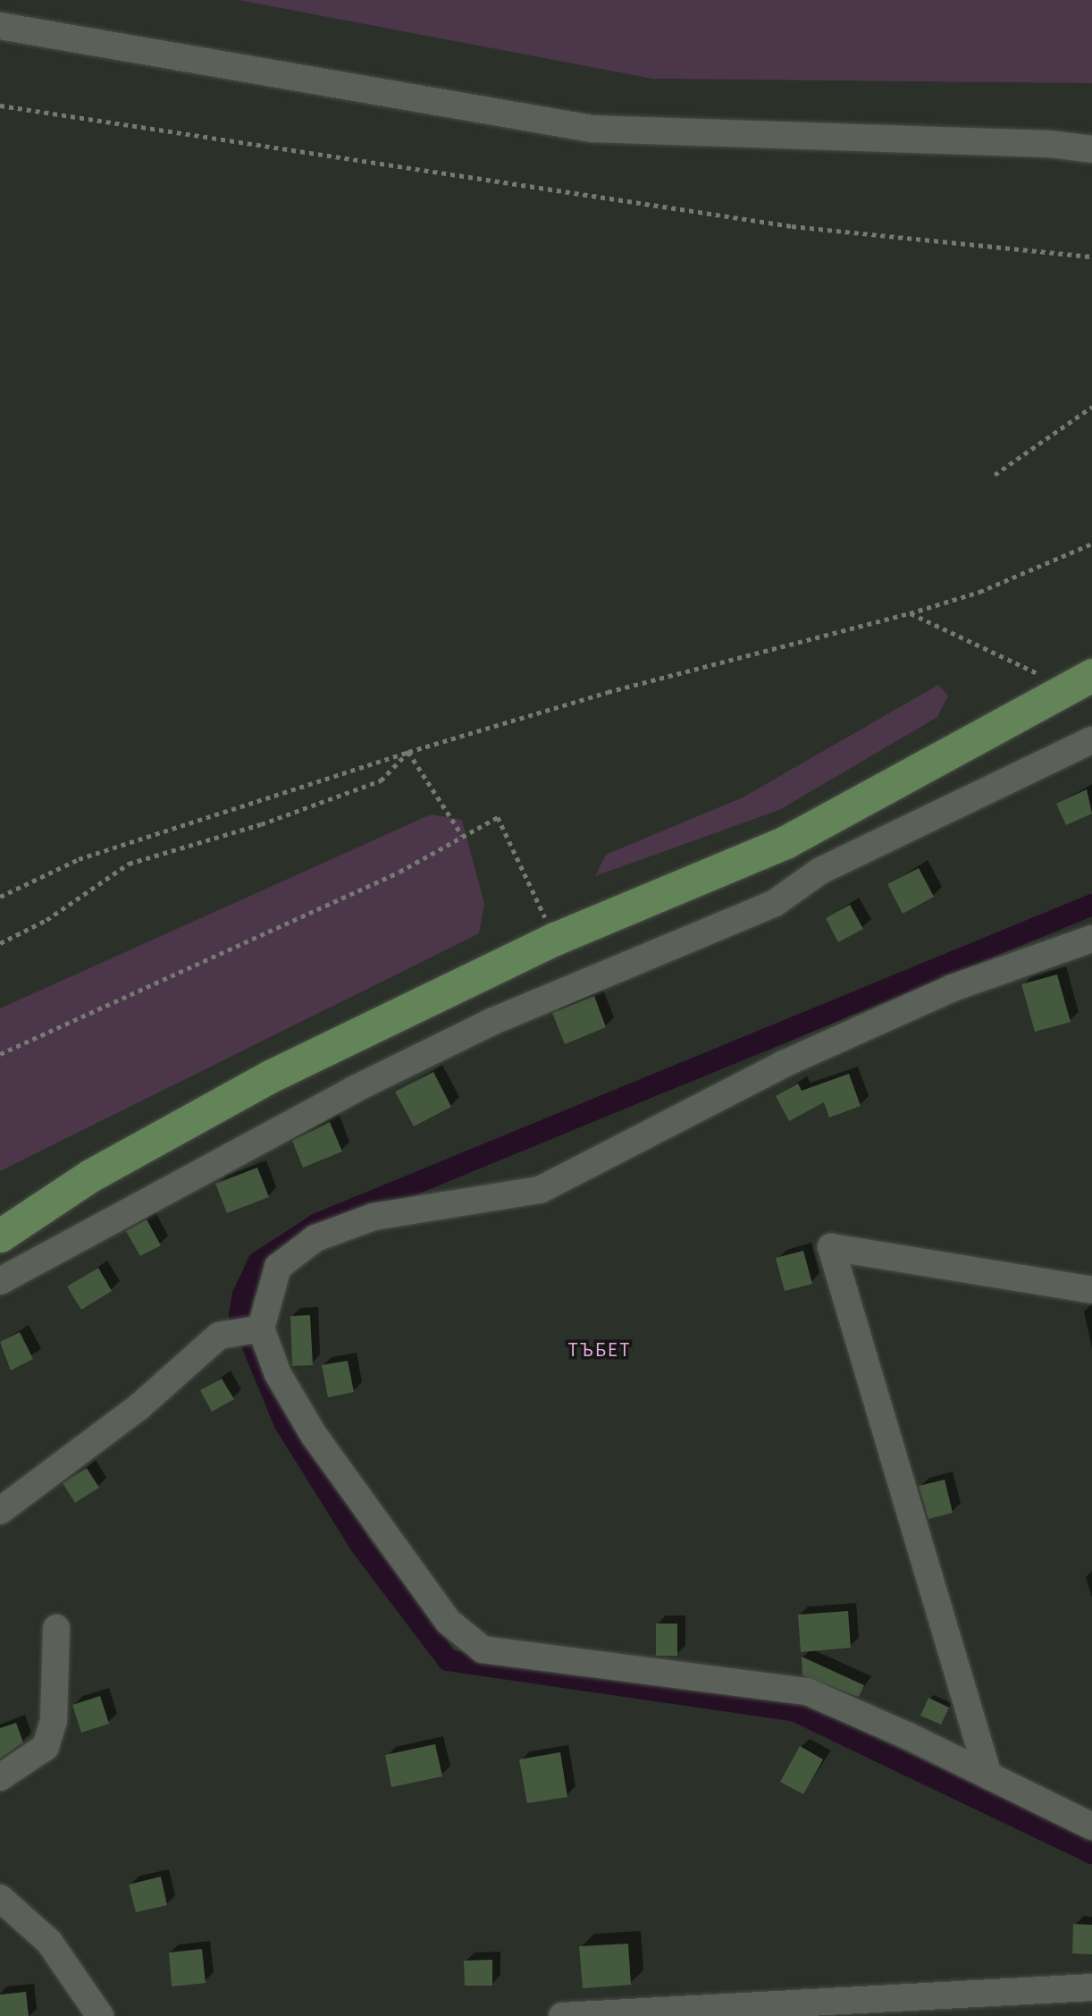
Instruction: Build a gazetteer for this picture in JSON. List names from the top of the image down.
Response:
{
  "districts": ["ТЪБЕТ"]
}
